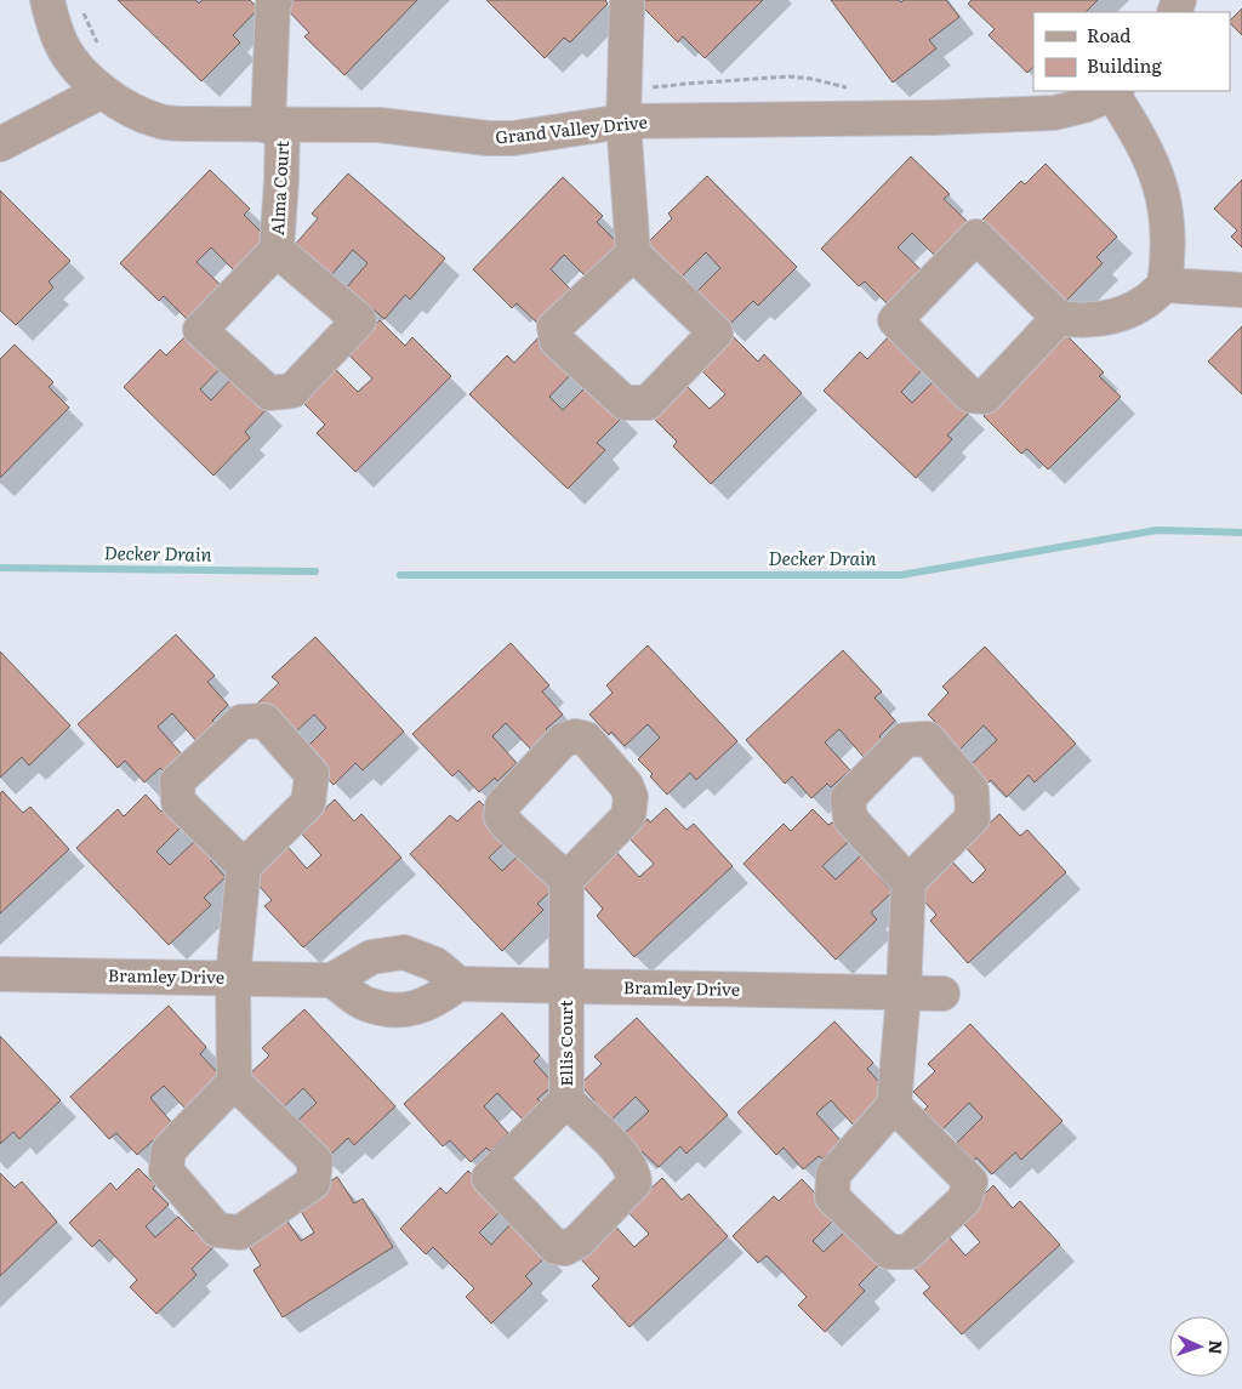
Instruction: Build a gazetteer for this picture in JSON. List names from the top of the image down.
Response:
{
  "streets": {
    "street": [
      "Grand Valley Drive",
      "Alma Court",
      "Bramley Drive",
      "Ellis Court"
    ]
  },
  "crossings": [
    ["Grand Valley Drive", "Alma Court"],
    ["Bramley Drive", "Ellis Court"]
  ],
  "water": ["Decker Drain"],
  "legend": ["Road", "Building"],
  "north": "right"
}
